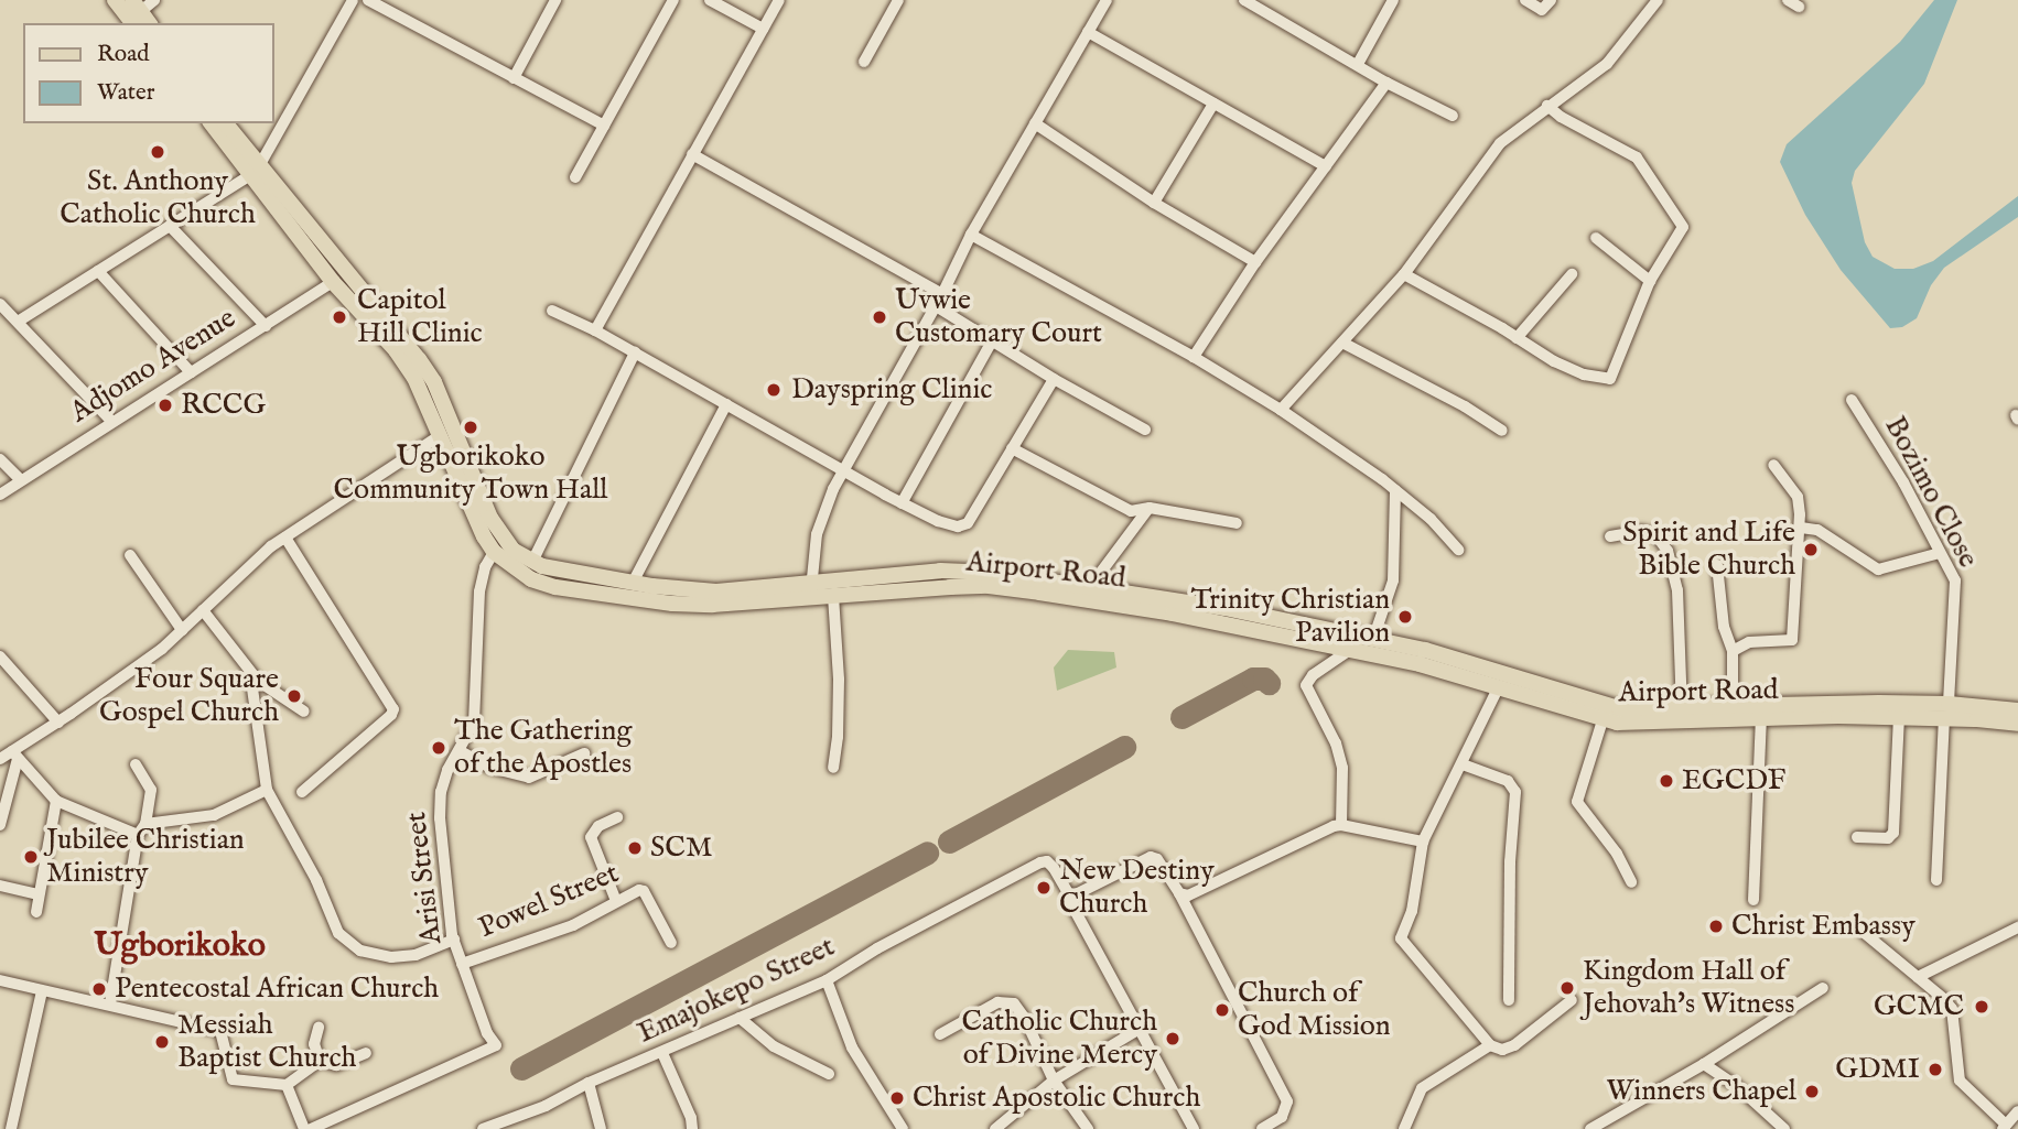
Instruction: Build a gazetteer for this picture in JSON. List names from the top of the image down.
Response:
{
  "streets": {
    "main road": ["Airport Road"],
    "street": [
      "Adjomo Avenue",
      "Bozimo Close",
      "Arisi Street",
      "Powel Street",
      "Emajokepo Street"
    ]
  },
  "crossings": [
    ["Adjomo Avenue", "Airport Road"],
    ["Bozimo Close", "Airport Road"],
    ["Airport Road", "Arisi Street"],
    ["Arisi Street", "Powel Street"]
  ],
  "districts": ["Ugborikoko"],
  "places": [
    "St. Anthony Catholic Church",
    "Capitol Hill Clinic",
    "Uvwie Customary Court",
    "Dayspring Clinic",
    "RCCG",
    "Ugborikoko Community Town Hall",
    "Spirit and Life Bible Church",
    "Trinity Christian Pavilion",
    "Four Square Gospel Church",
    "The Gathering of the Apostles",
    "EGCDF",
    "SCM",
    "Jubilee Christian Ministry",
    "New Destiny Church",
    "Christ Embassy",
    "Kingdom Hall of Jehovah's Witness",
    "Pentecostal African Church",
    "GCMC",
    "Church of God Mission",
    "Catholic Church of Divine Mercy",
    "Messiah Baptist Church",
    "GDMI",
    "Winners Chapel",
    "Christ Apostolic Church"
  ],
  "legend": ["Road", "Water"]
}
